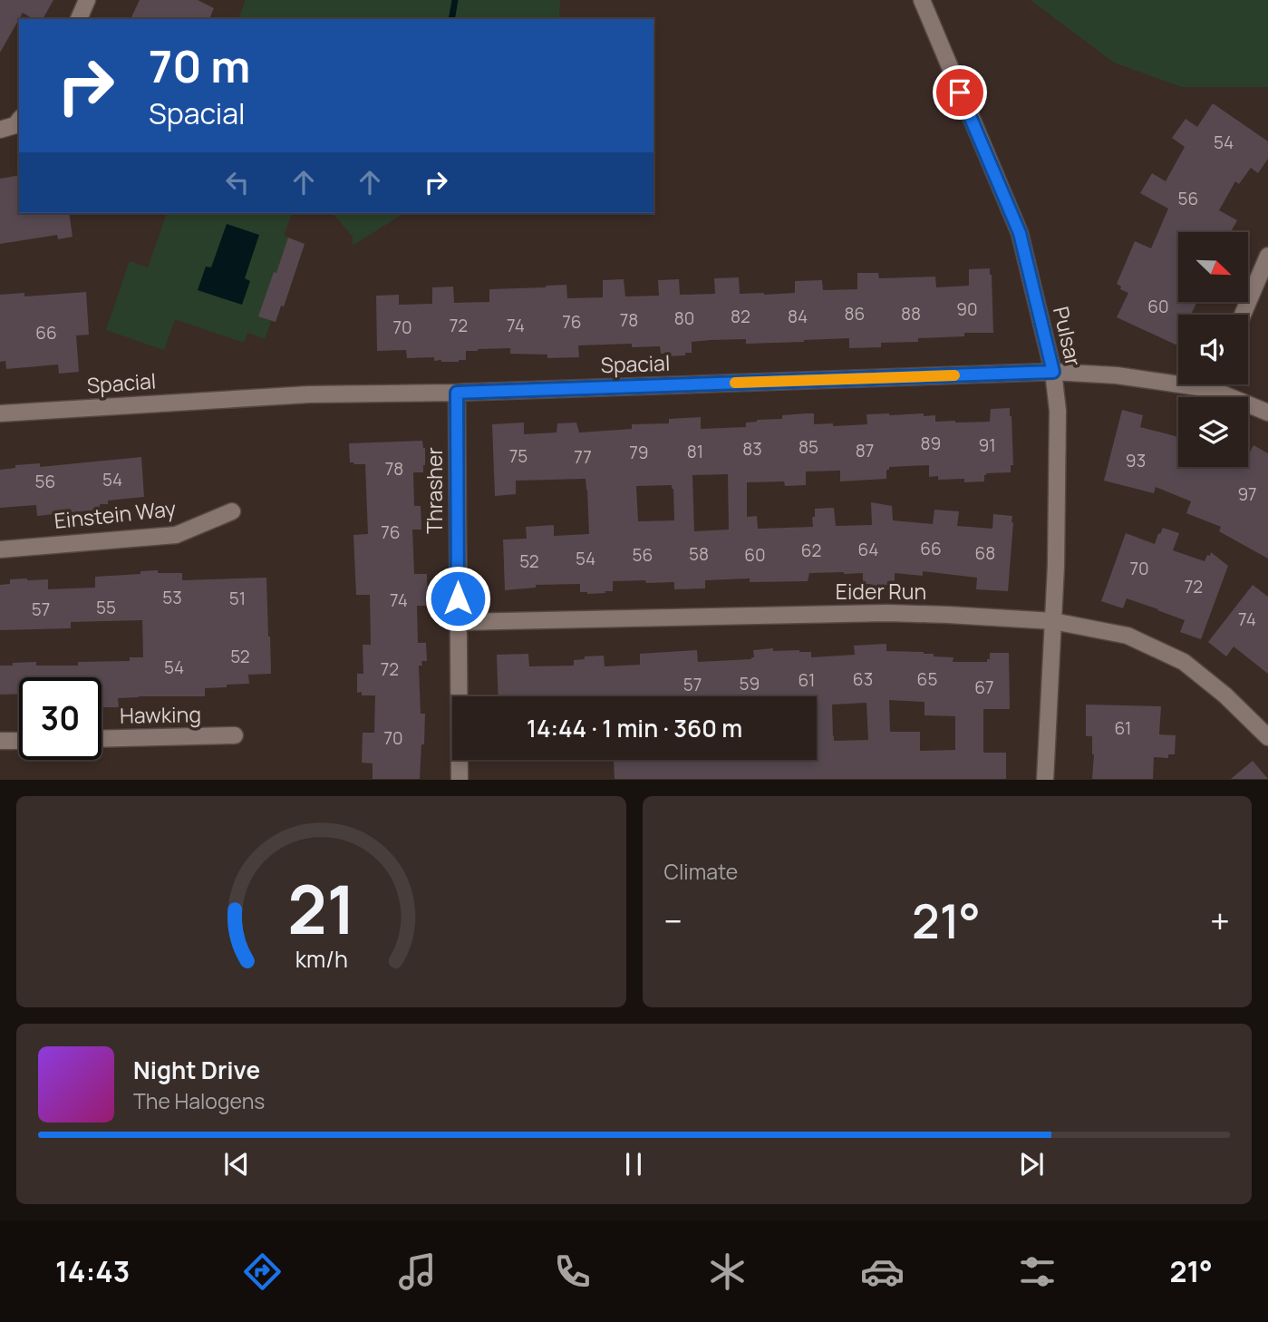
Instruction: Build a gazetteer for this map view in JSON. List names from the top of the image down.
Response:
{
  "streets": {
    "street": [
      "Pulsar",
      "Spacial",
      "Thrasher",
      "Einstein Way",
      "Eider Run",
      "Hawking"
    ]
  },
  "crossings": [
    ["Pulsar", "Spacial"],
    ["Pulsar", "Eider Run"],
    ["Spacial", "Thrasher"],
    ["Thrasher", "Eider Run"]
  ],
  "house_numbers": [
    "54",
    "56",
    "60",
    "90",
    "86",
    "88",
    "82",
    "84",
    "80",
    "78",
    "76",
    "72",
    "74",
    "70",
    "66",
    "89",
    "91",
    "85",
    "83",
    "87",
    "81",
    "79",
    "75",
    "77",
    "93",
    "78",
    "54",
    "56",
    "97",
    "76",
    "66",
    "64",
    "62",
    "68",
    "58",
    "56",
    "60",
    "54",
    "52",
    "70",
    "72",
    "53",
    "51",
    "74",
    "55",
    "57",
    "74",
    "52",
    "54",
    "72",
    "63",
    "65",
    "61",
    "59",
    "57",
    "67",
    "61",
    "70"
  ],
  "north": "bottom right",
  "page": {
    "turn": ["70 m", "Spacial"],
    "limit": "30",
    "trip": "14:44 · 1 min · 360 m",
    "tile": "Climate",
    "heat": ["−", "21°", "+"],
    "song": ["Night Drive", "The Halogens"],
    "tabs": ["14:43", "21°"],
    "gauge": ["21", "km/h"]
  }
}
